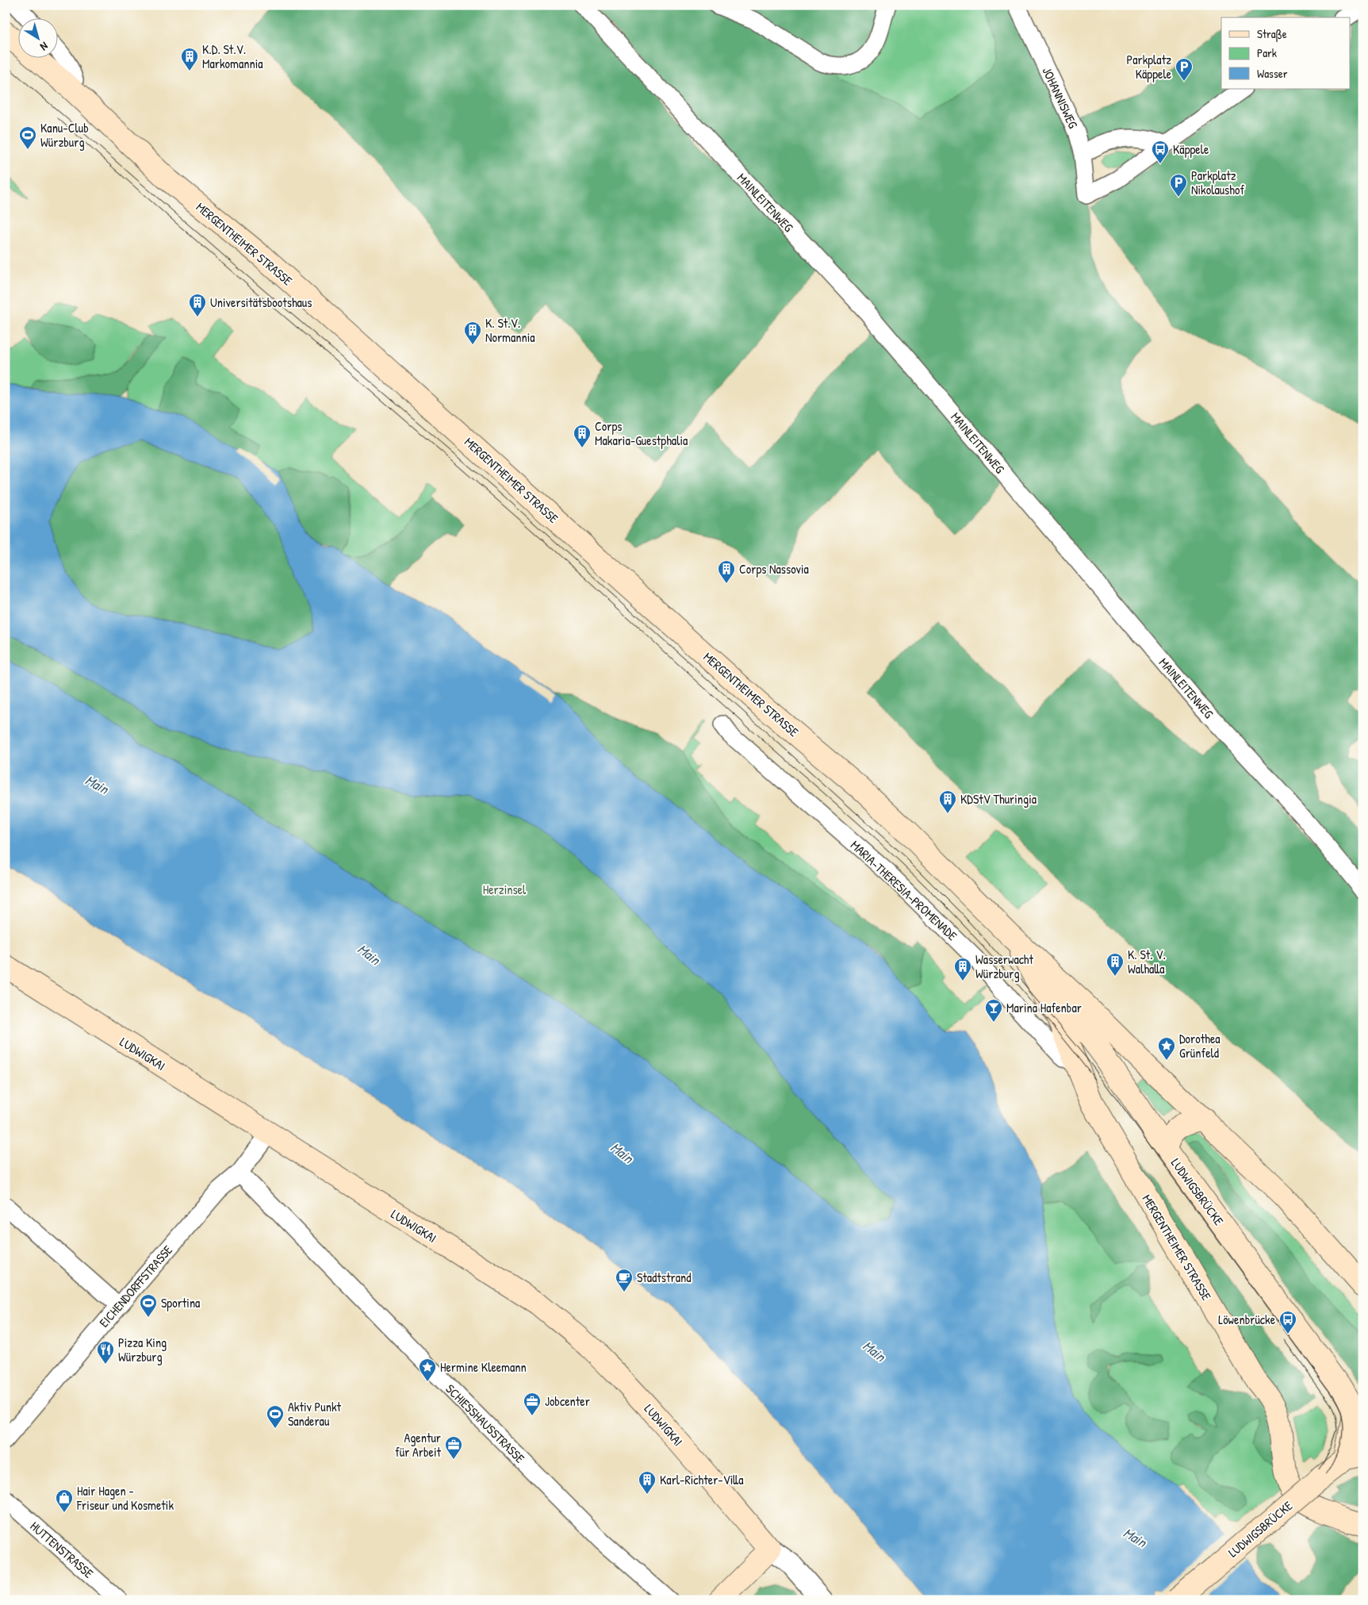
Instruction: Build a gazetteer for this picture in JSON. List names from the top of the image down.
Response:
{
  "streets": {
    "main road": ["MERGENTHEIMER STRASSE", "LUDWIGKAI", "LUDWIGSBRÜCKE"],
    "street": [
      "JOHANNISWEG",
      "MAINLEITENWEG",
      "MARIA-THERESIA-PROMENADE",
      "EICHENDORFFSTRASSE",
      "SCHIESSHAUSSTRASSE",
      "HUTTENSTRASSE"
    ]
  },
  "crossings": [
    ["MERGENTHEIMER STRASSE", "MARIA-THERESIA-PROMENADE"],
    ["MERGENTHEIMER STRASSE", "LUDWIGSBRÜCKE"],
    ["LUDWIGKAI", "EICHENDORFFSTRASSE"],
    ["EICHENDORFFSTRASSE", "SCHIESSHAUSSTRASSE"]
  ],
  "water": ["Main"],
  "parks": ["Herzinsel"],
  "places": {
    "building": [
      "K.D. St.V. Markomannia",
      "Universitätsbootshaus",
      "K. St.V. Normannia",
      "Corps Makaria-Guestphalia",
      "Corps Nassovia",
      "KDStV Thuringia",
      "K. St. V. Walhalla",
      "Wasserwacht Würzburg",
      "Karl-Richter-Villa"
    ],
    "parking": ["Parkplatz Käppele", "Parkplatz Nikolaushof"],
    "sports": ["Kanu-Club Würzburg", "Sportina", "Aktiv Punkt Sanderau"],
    "bus stop": ["Käppele", "Löwenbrücke"],
    "bar": ["Marina Hafenbar"],
    "place": ["Dorothea Grünfeld", "Hermine Kleemann"],
    "cafe": ["Stadtstrand"],
    "restaurant": ["Pizza King Würzburg"],
    "office": ["Jobcenter", "Agentur für Arbeit"],
    "shop": ["Hair Hagen - Friseur und Kosmetik"]
  },
  "legend": ["Straße", "Park", "Wasser"],
  "north": "bottom right"
}
